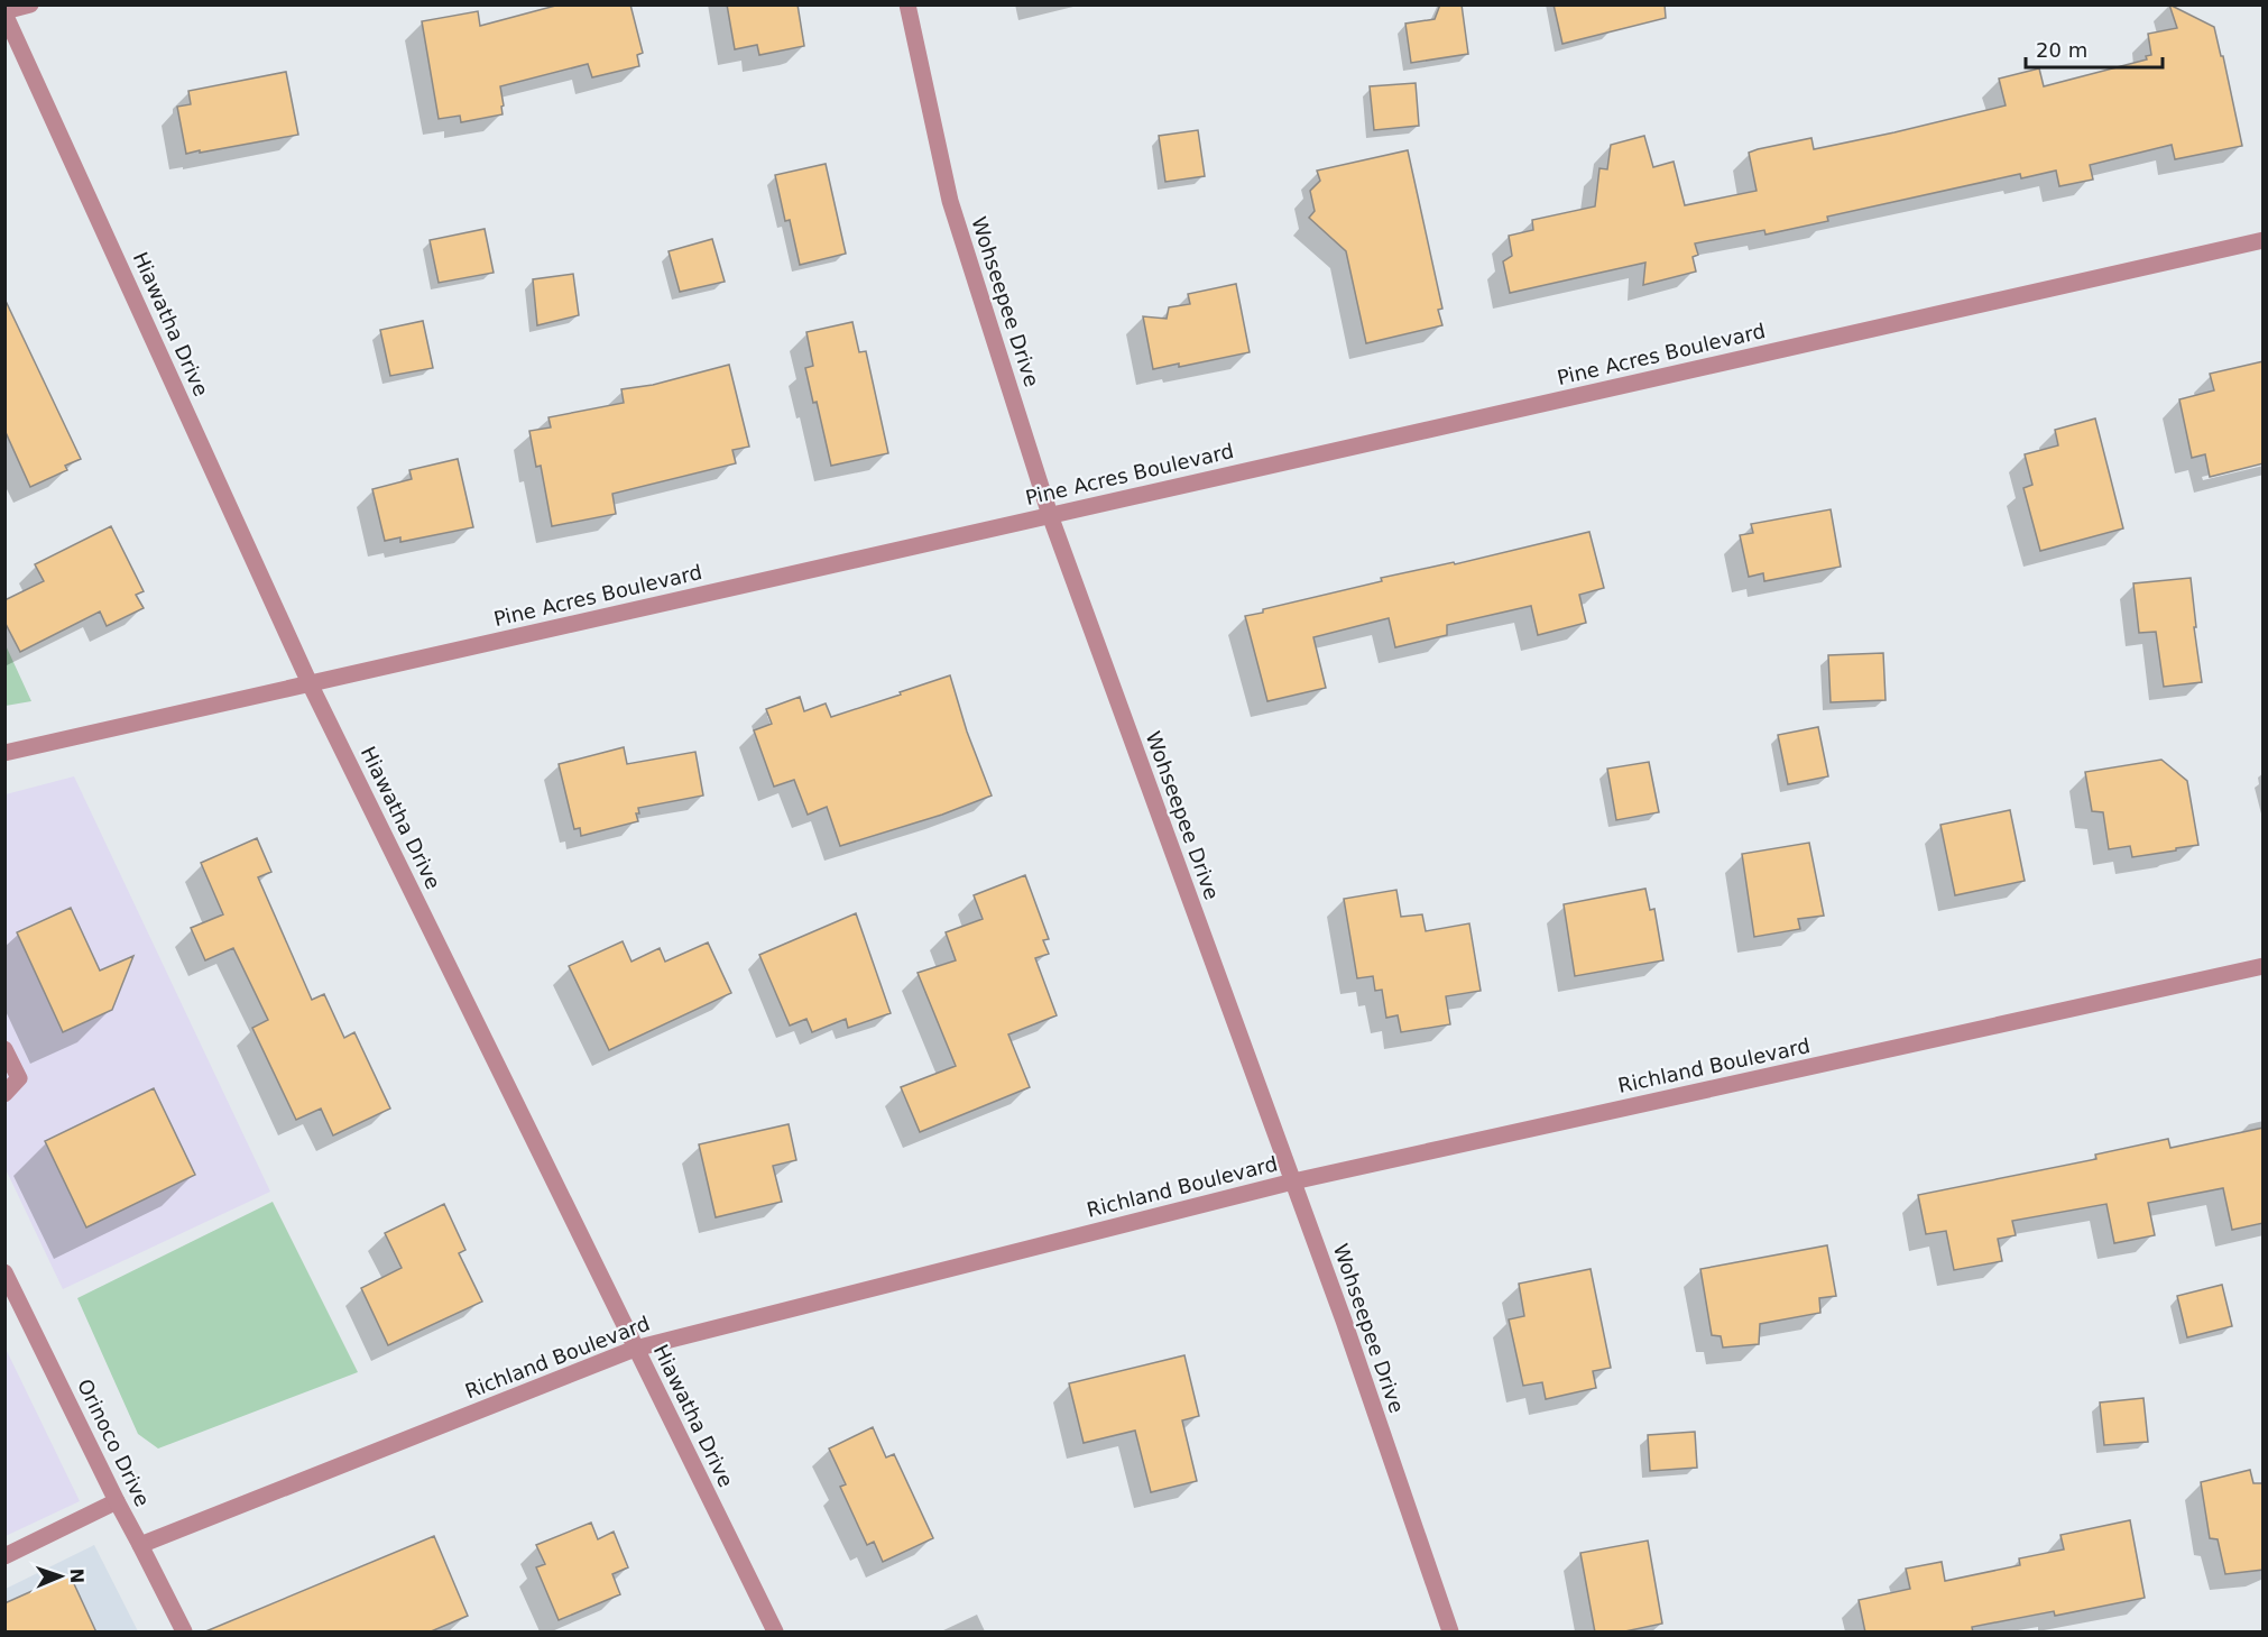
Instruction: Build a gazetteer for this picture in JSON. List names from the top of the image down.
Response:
{
  "streets": {
    "street": [
      "Wohseepee Drive",
      "Hiawatha Drive",
      "Pine Acres Boulevard",
      "Richland Boulevard",
      "Orinoco Drive"
    ]
  },
  "crossings": [
    ["Wohseepee Drive", "Pine Acres Boulevard"],
    ["Wohseepee Drive", "Richland Boulevard"],
    ["Hiawatha Drive", "Pine Acres Boulevard"],
    ["Hiawatha Drive", "Richland Boulevard"],
    ["Richland Boulevard", "Orinoco Drive"]
  ],
  "scale_bar": "20 m",
  "north": "right"
}
